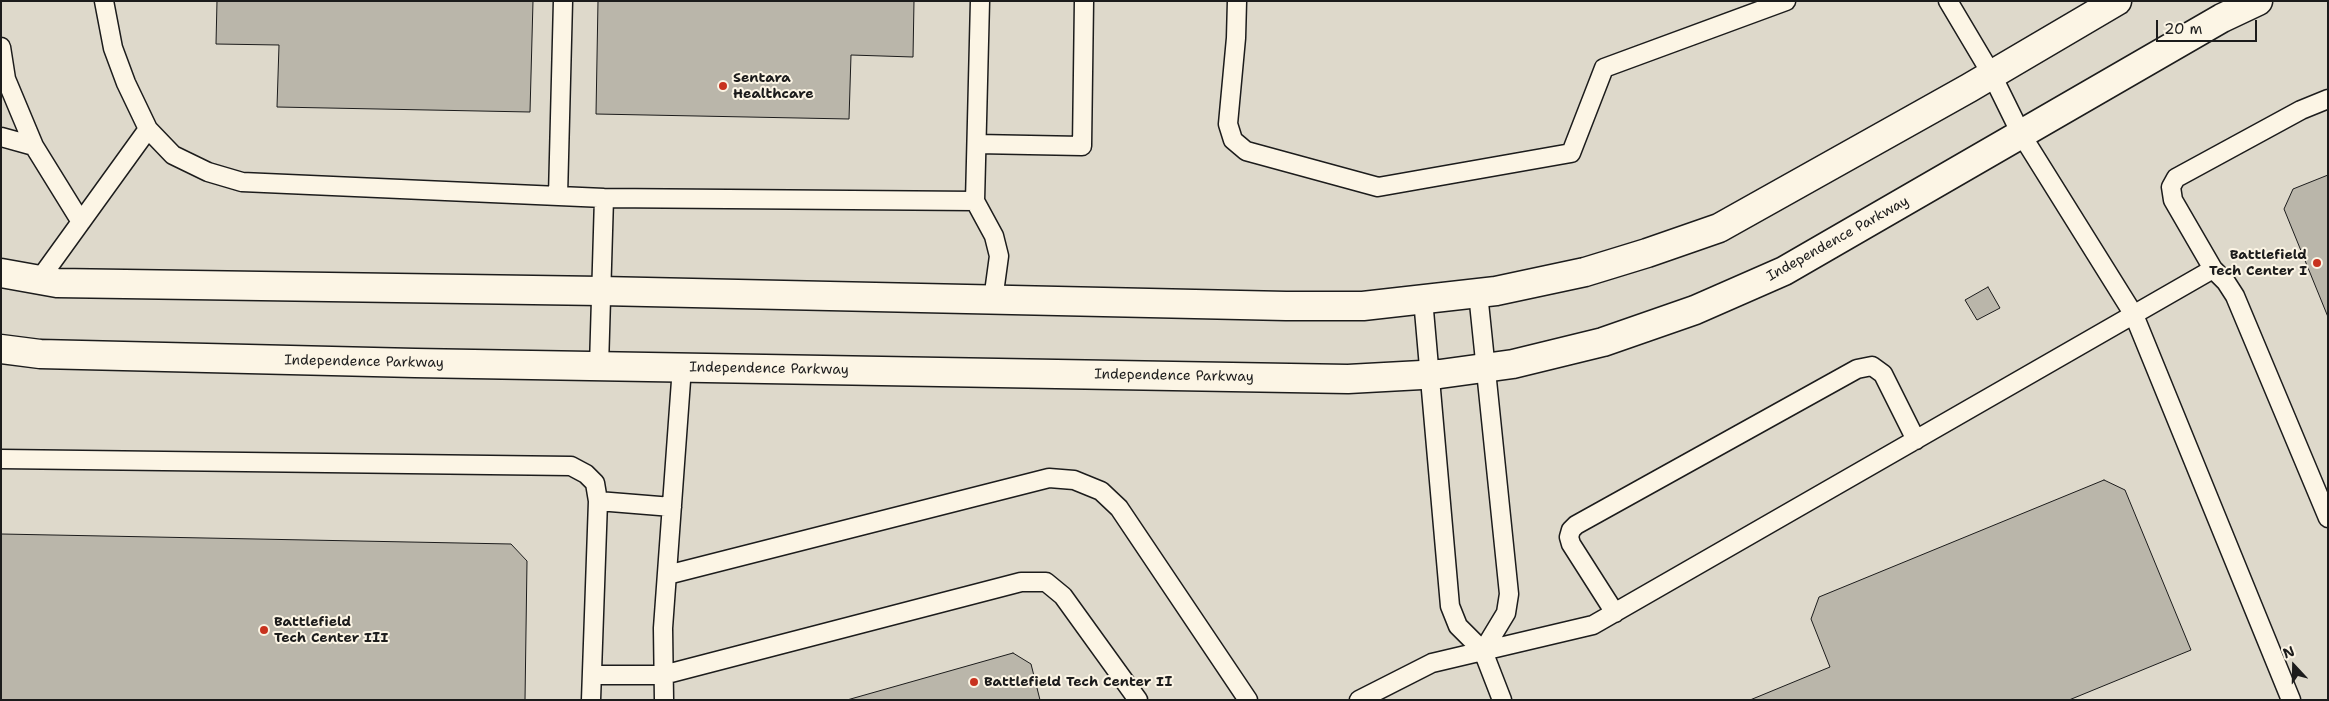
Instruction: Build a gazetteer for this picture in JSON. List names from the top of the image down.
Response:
{
  "streets": {
    "street": ["Independence Parkway"]
  },
  "places": [
    "Sentara Healthcare",
    "Battlefield Tech Center I",
    "Battlefield Tech Center III",
    "Battlefield Tech Center II"
  ],
  "scale_bar": "20 m",
  "north": "top"
}
